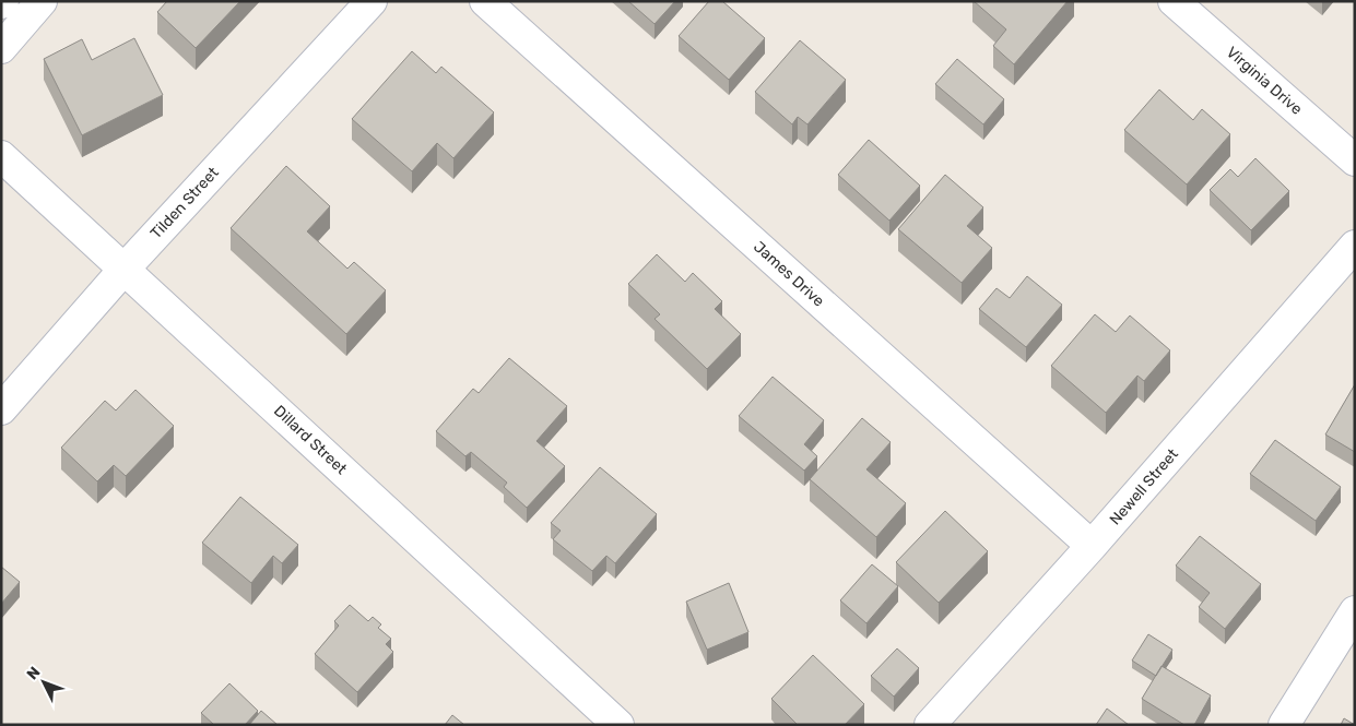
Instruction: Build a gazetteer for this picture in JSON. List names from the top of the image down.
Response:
{
  "streets": {
    "street": [
      "Virginia Drive",
      "Tilden Street",
      "James Drive",
      "Dillard Street",
      "Newell Street"
    ]
  },
  "crossings": [
    ["Tilden Street", "Dillard Street"],
    ["James Drive", "Newell Street"]
  ],
  "north": "top left"
}
